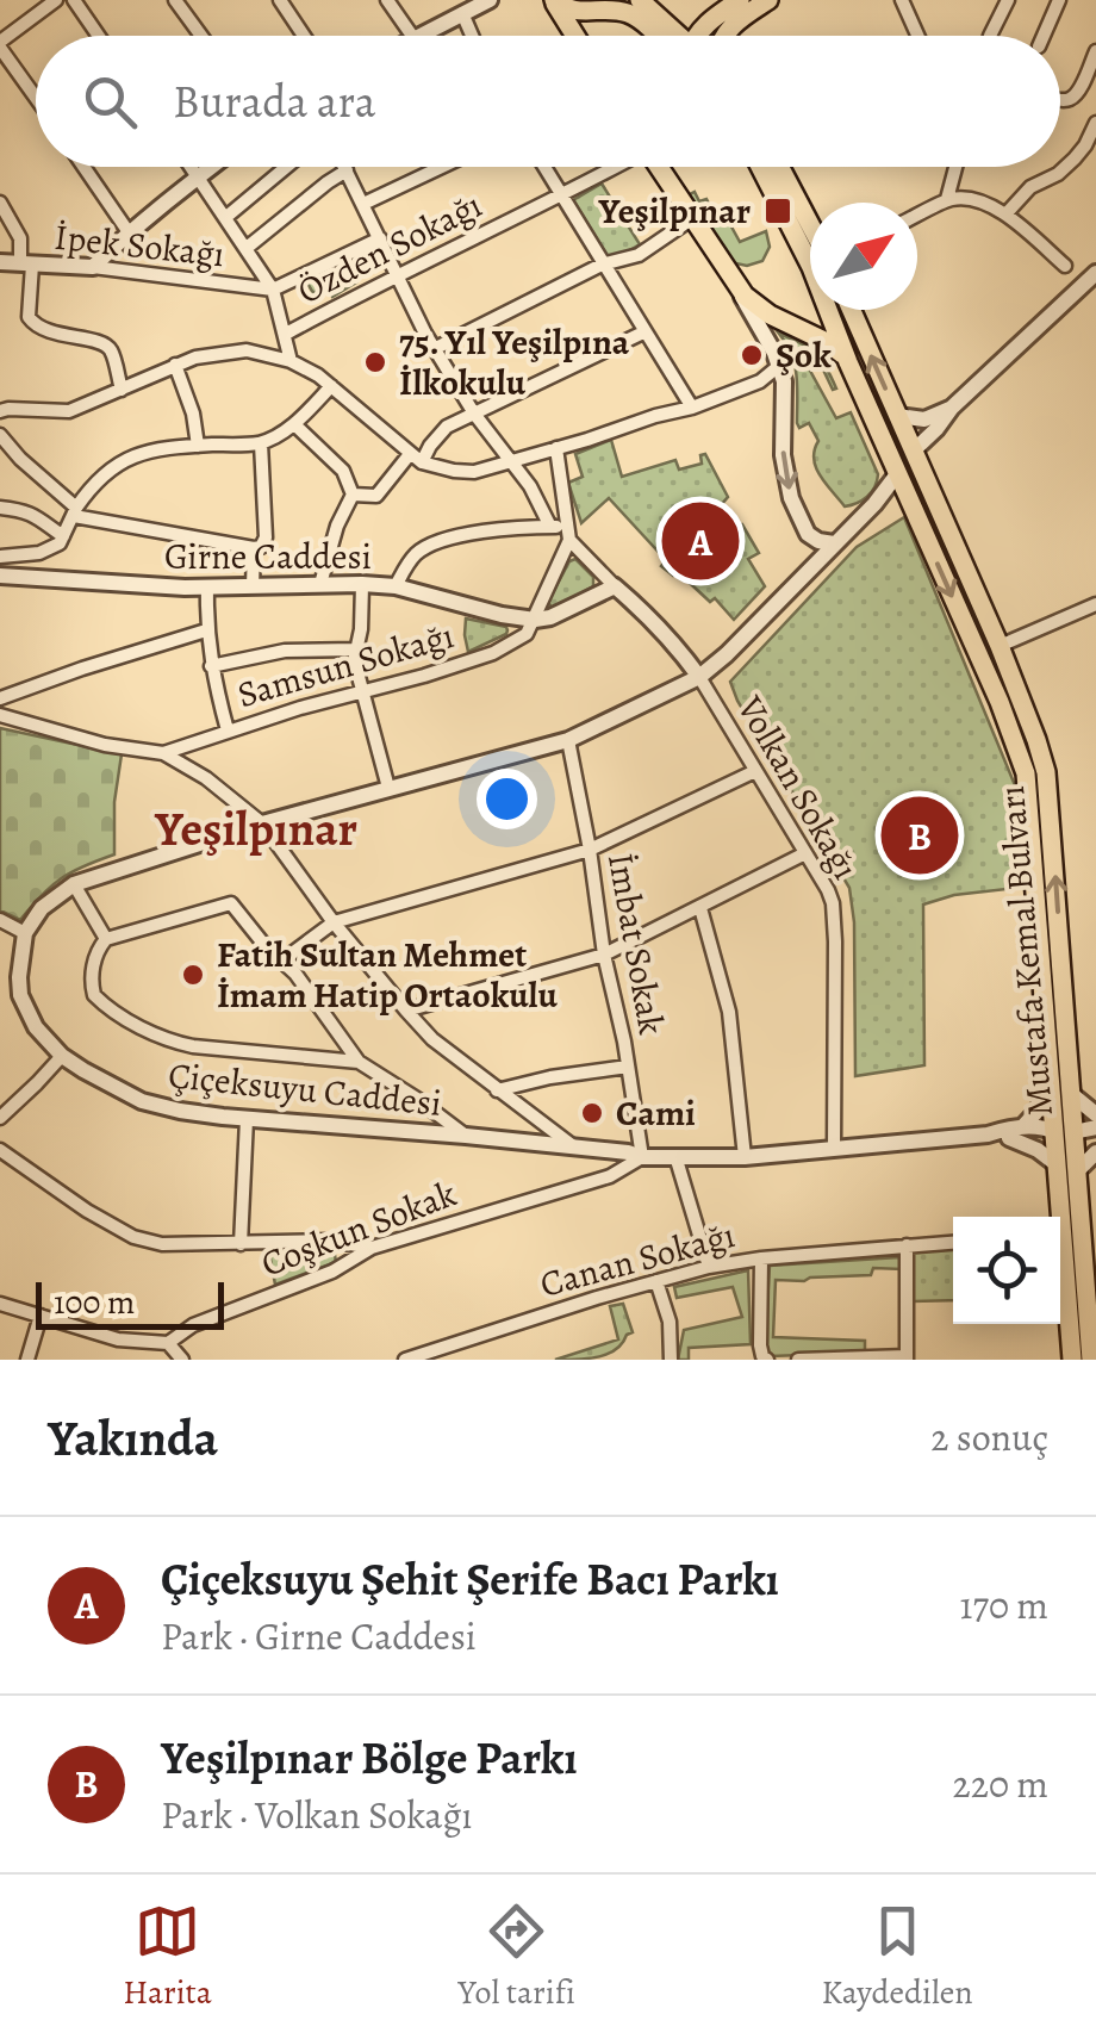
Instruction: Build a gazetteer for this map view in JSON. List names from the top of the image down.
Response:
{
  "streets": {
    "main road": ["Mustafa Kemal Bulvarı"],
    "street": [
      "İpek Sokağı",
      "Özden Sokağı",
      "Girne Caddesi",
      "Samsun Sokağı",
      "Volkan Sokağı",
      "İmbat Sokak",
      "Çiçeksuyu Caddesi",
      "Coşkun Sokak",
      "Canan Sokağı"
    ]
  },
  "crossings": [
    ["Girne Caddesi", "Samsun Sokağı"],
    ["Volkan Sokağı", "Çiçeksuyu Caddesi"],
    ["İmbat Sokak", "Çiçeksuyu Caddesi"],
    ["İmbat Sokak", "Coşkun Sokak"],
    ["Mustafa Kemal Bulvarı", "Çiçeksuyu Caddesi"],
    ["Çiçeksuyu Caddesi", "Coşkun Sokak"]
  ],
  "districts": ["Yeşilpınar"],
  "places": {
    "transit": ["Yeşilpınar"],
    "other": [
      "Şok",
      "75. Yıl Yeşilpına İlkokulu",
      "Fatih Sultan Mehmet İmam Hatip Ortaokulu",
      "Cami"
    ]
  },
  "scale_bar": "100 m",
  "north": "top right",
  "page": {
    "search": "Burada ara",
    "pins": ["A", "B"],
    "scale": "100 m",
    "heading": ["Yakında", "2 sonuç"],
    "list": [
      {
        "mark": "A",
        "name": "Çiçeksuyu Şehit Şerife Bacı Parkı",
        "note": "Park · Girne Caddesi",
        "value": "170 m"
      },
      {
        "mark": "B",
        "name": "Yeşilpınar Bölge Parkı",
        "note": "Park · Volkan Sokağı",
        "value": "220 m"
      }
    ],
    "nav": ["Harita", "Yol tarifi", "Kaydedilen"]
  }
}
